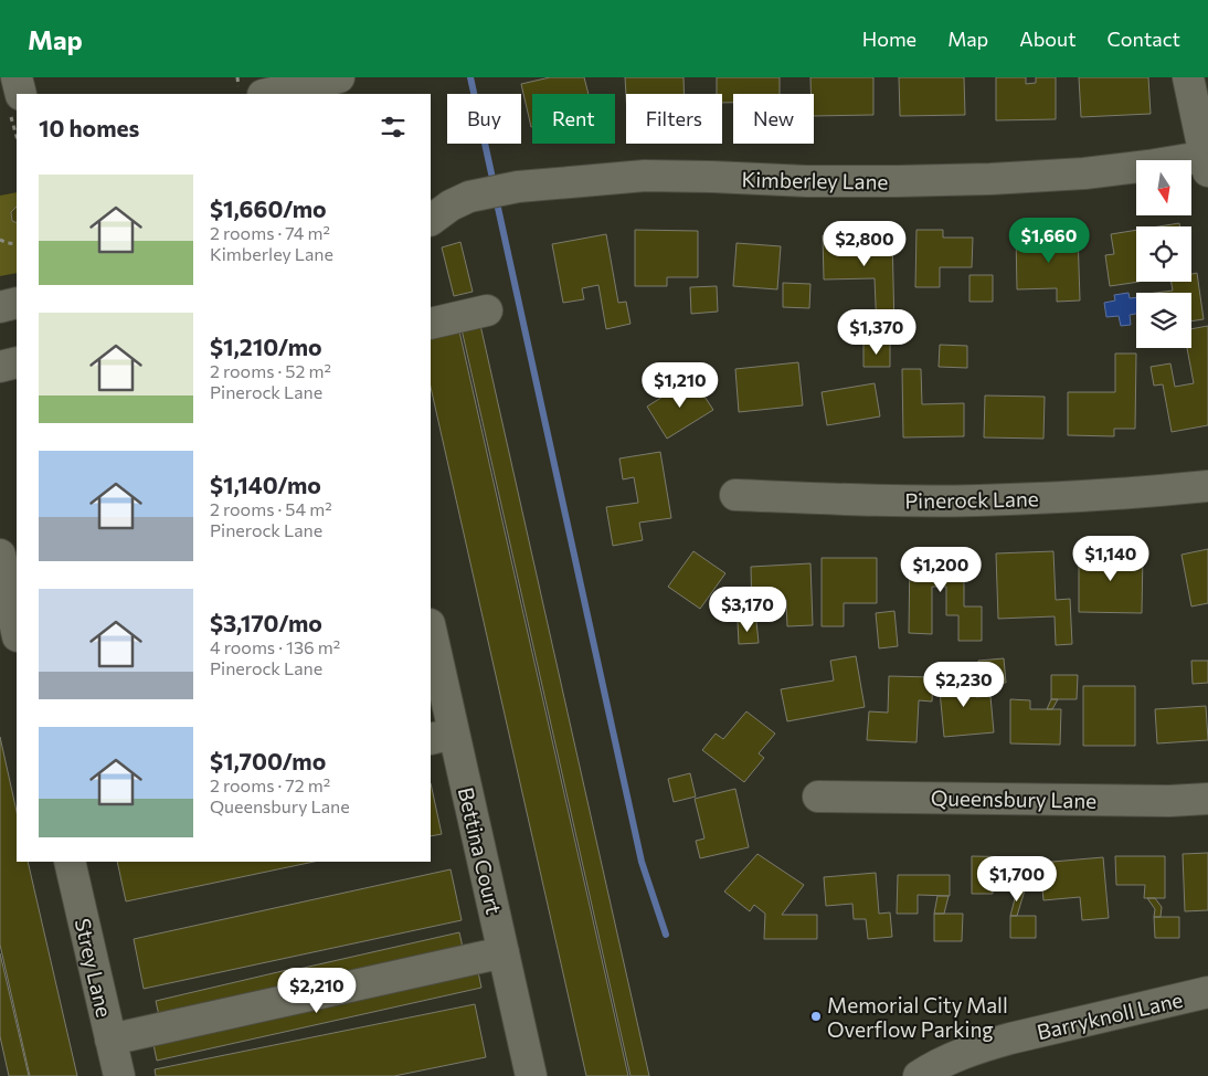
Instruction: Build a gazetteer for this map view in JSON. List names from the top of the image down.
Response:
{
  "streets": {
    "street": [
      "Kimberley Lane",
      "Pinerock Lane",
      "Queensbury Lane",
      "Bettina Court",
      "Strey Lane",
      "Barryknoll Lane"
    ]
  },
  "places": ["Memorial City Mall Overflow Parking"],
  "north": "bottom",
  "page": {
    "header": "Map",
    "nav": [
      "Home",
      "Map",
      "About",
      "Contact"
    ],
    "chip": [
      "Buy",
      "Rent",
      "Filters",
      "New"
    ],
    "heading": "10 homes",
    "list": [
      {
        "name": "$1,660/mo",
        "note": "2 rooms · 74 m² · Kimberley Lane"
      },
      {
        "name": "$1,210/mo",
        "note": "2 rooms · 52 m² · Pinerock Lane"
      },
      {
        "name": "$1,140/mo",
        "note": "2 rooms · 54 m² · Pinerock Lane"
      },
      {
        "name": "$3,170/mo",
        "note": "4 rooms · 136 m² · Pinerock Lane"
      },
      {
        "name": "$1,700/mo",
        "note": "2 rooms · 72 m² · Queensbury Lane"
      }
    ],
    "price": [
      "$1,660",
      "$2,800",
      "$1,370",
      "$1,210",
      "$1,140",
      "$1,200",
      "$3,170",
      "$2,230",
      "$1,700",
      "$2,210"
    ]
  }
}
